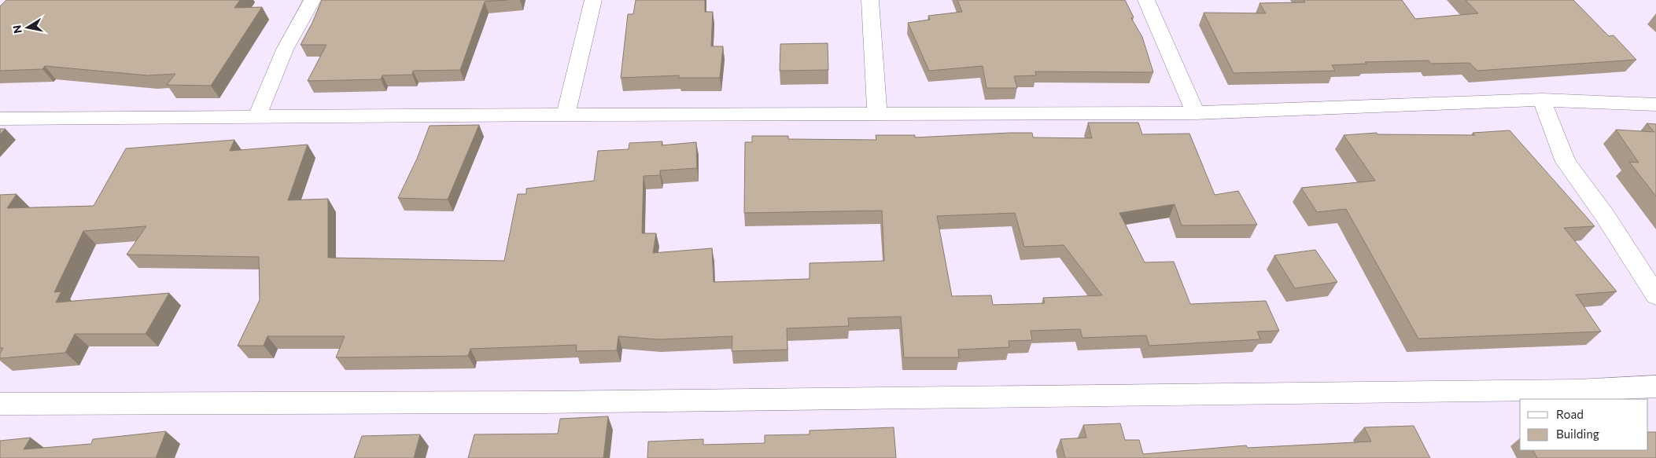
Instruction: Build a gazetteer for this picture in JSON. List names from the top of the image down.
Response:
{
  "legend": ["Road", "Building"],
  "north": "left"
}
